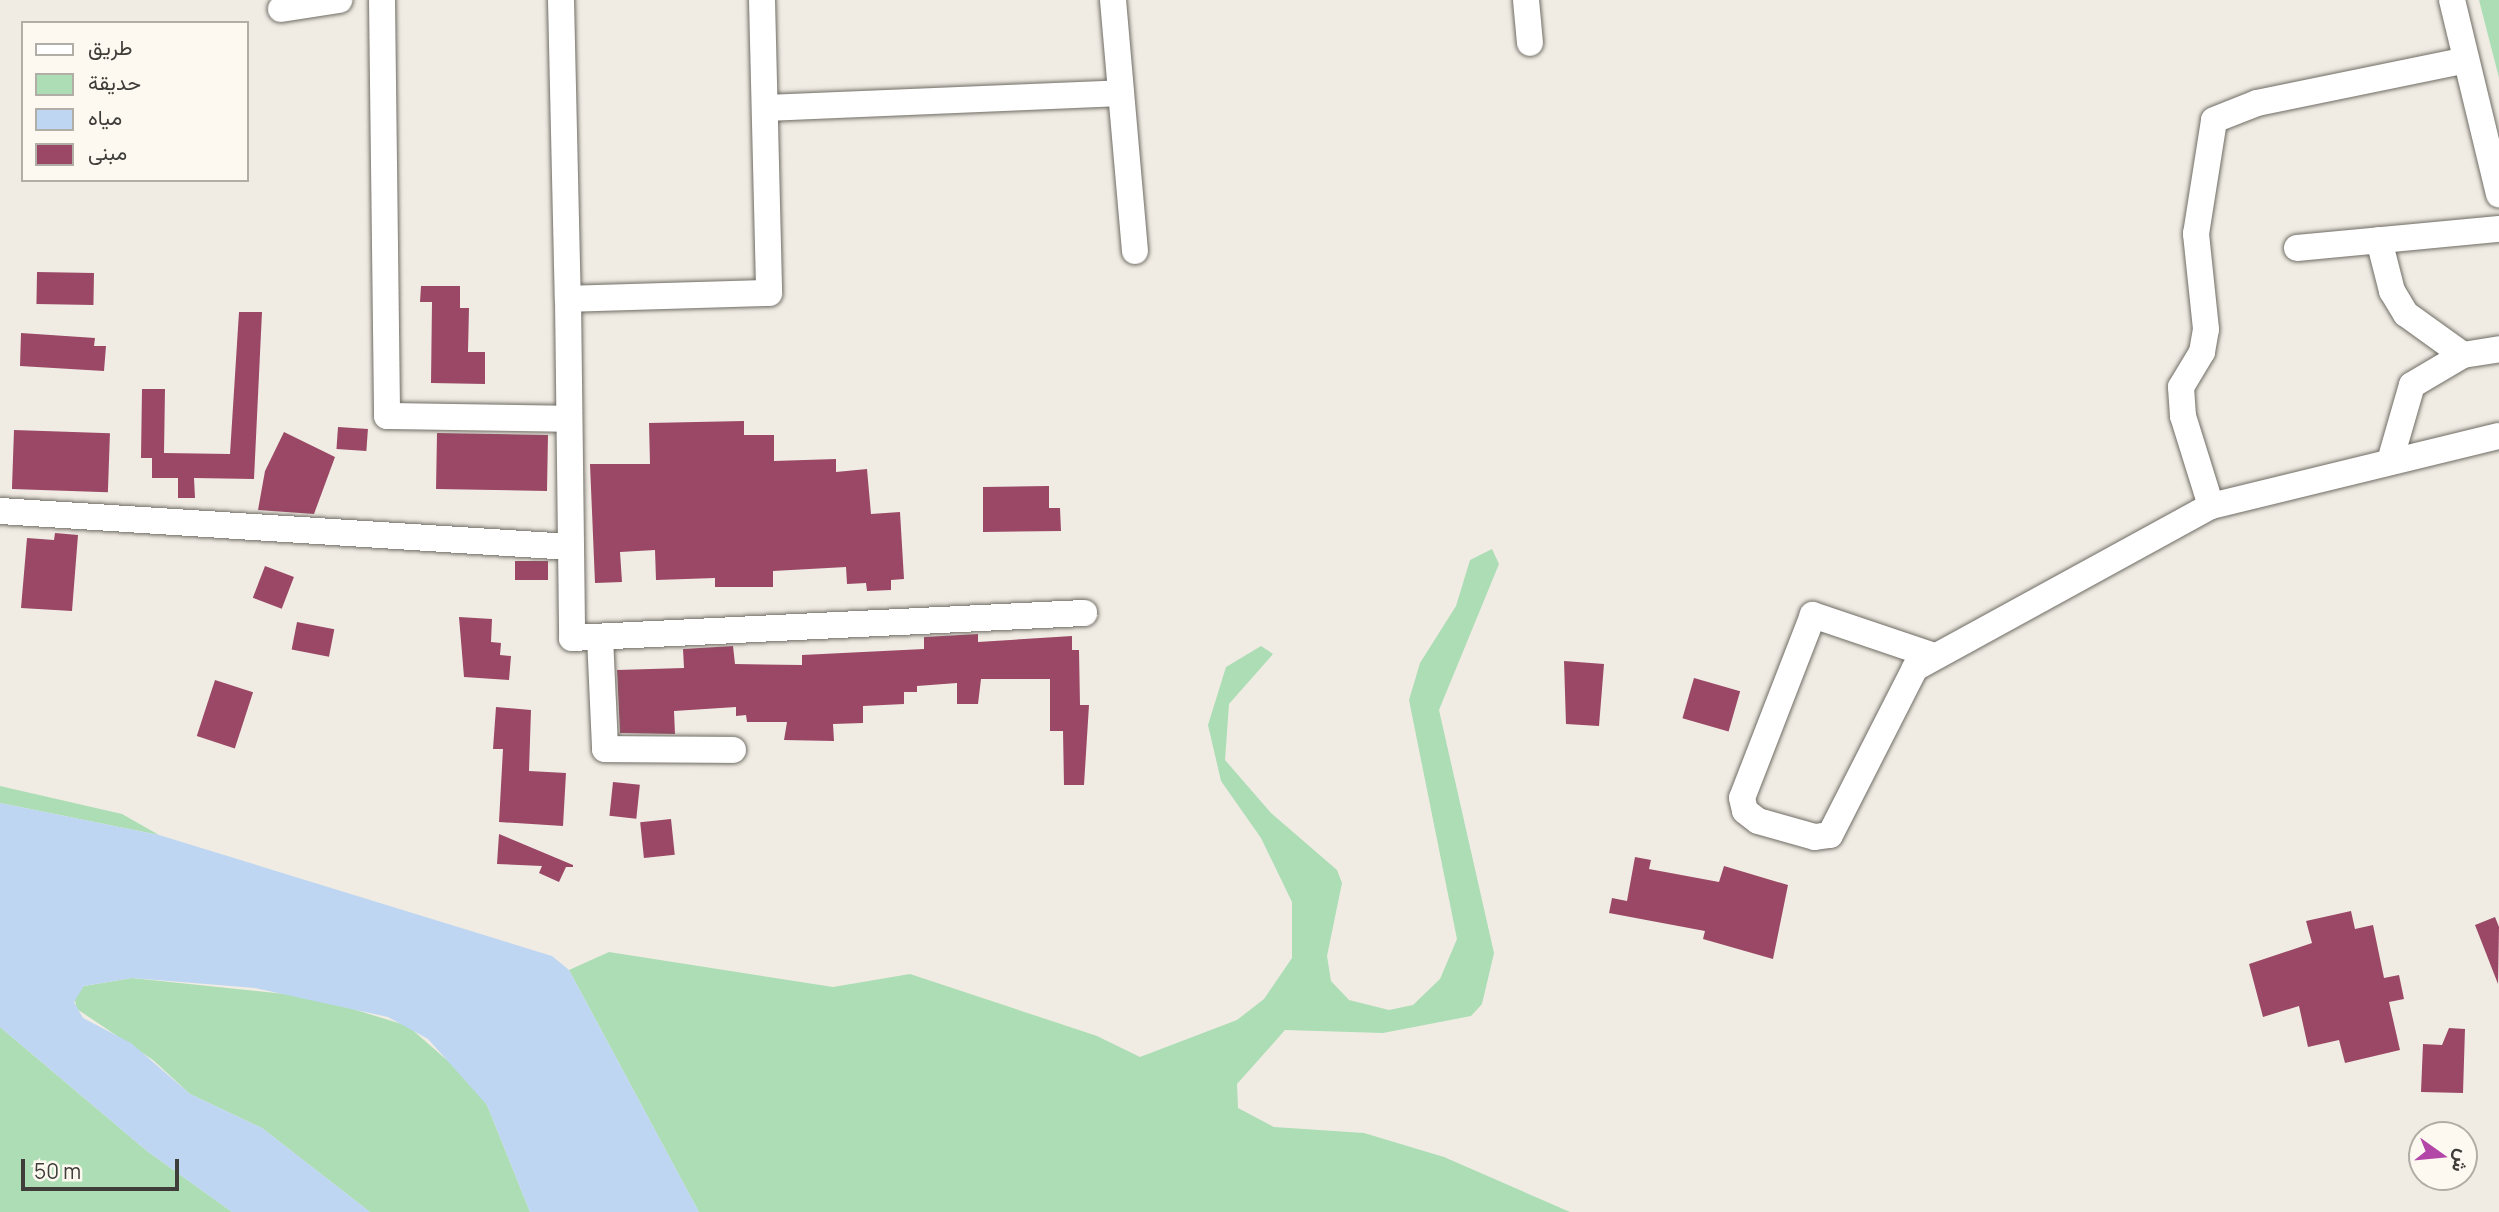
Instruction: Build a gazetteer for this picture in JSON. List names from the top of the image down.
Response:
{
  "legend": [
    "طريق",
    "حديقة",
    "مياه",
    "مبنى"
  ],
  "scale_bar": "50 m",
  "north": "right"
}
